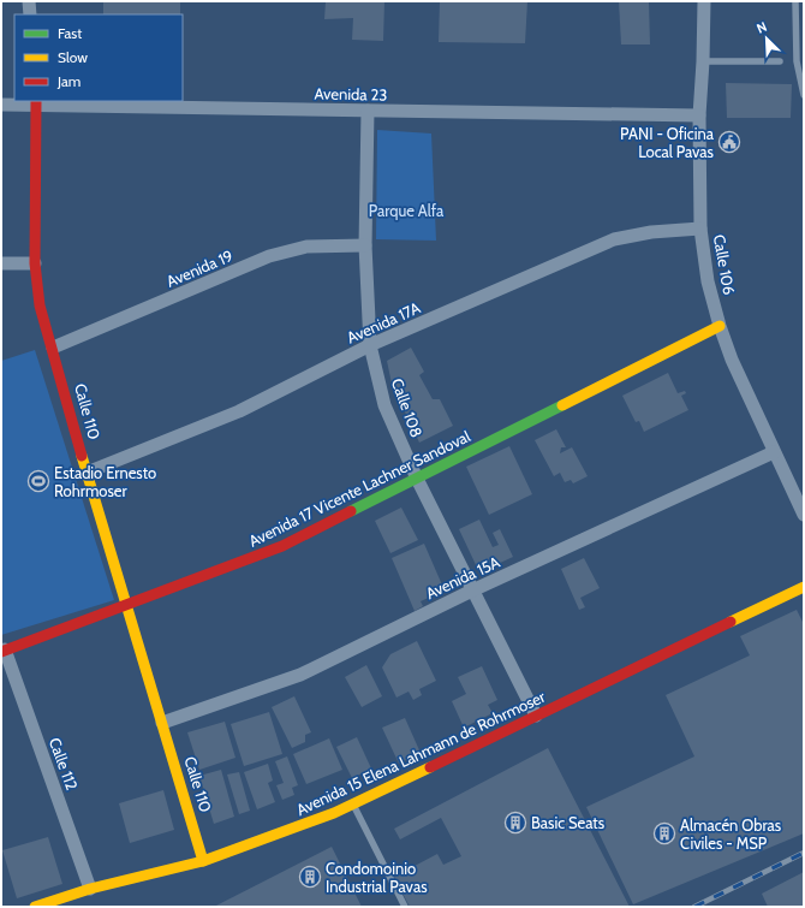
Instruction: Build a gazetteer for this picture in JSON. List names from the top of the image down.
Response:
{
  "streets": {
    "street": [
      "Avenida 23",
      "Calle 106",
      "Avenida 19",
      "Avenida 17A",
      "Calle 108",
      "Calle 110",
      "Avenida 17 Vicente Lachner Sandoval",
      "Avenida 15A",
      "Avenida 15 Elena Lahmann de Rohrmoser",
      "Calle 112"
    ]
  },
  "crossings": [
    ["Avenida 23", "Calle 106"],
    ["Avenida 23", "Calle 108"],
    ["Avenida 23", "Calle 110"],
    ["Calle 106", "Avenida 17A"],
    ["Calle 106", "Avenida 17 Vicente Lachner Sandoval"],
    ["Calle 106", "Avenida 15A"],
    ["Avenida 19", "Calle 108"],
    ["Avenida 19", "Calle 110"],
    ["Avenida 17A", "Calle 108"],
    ["Avenida 17A", "Calle 110"],
    ["Calle 108", "Avenida 17 Vicente Lachner Sandoval"],
    ["Calle 108", "Avenida 15A"],
    ["Calle 108", "Avenida 15 Elena Lahmann de Rohrmoser"],
    ["Calle 110", "Avenida 17 Vicente Lachner Sandoval"],
    ["Calle 110", "Avenida 15A"],
    ["Calle 110", "Avenida 15 Elena Lahmann de Rohrmoser"],
    ["Avenida 17 Vicente Lachner Sandoval", "Calle 112"],
    ["Avenida 15 Elena Lahmann de Rohrmoser", "Calle 112"]
  ],
  "parks": ["Parque Alfa"],
  "places": {
    "public building": ["PANI - Oficina Local Pavas"],
    "sports": ["Estadio Ernesto Rohrmoser"],
    "building": ["Basic Seats", "Almacén Obras Civiles - MSP", "Condomoinio Industrial Pavas"]
  },
  "legend": ["Fast", "Slow", "Jam"],
  "north": "top left"
}
